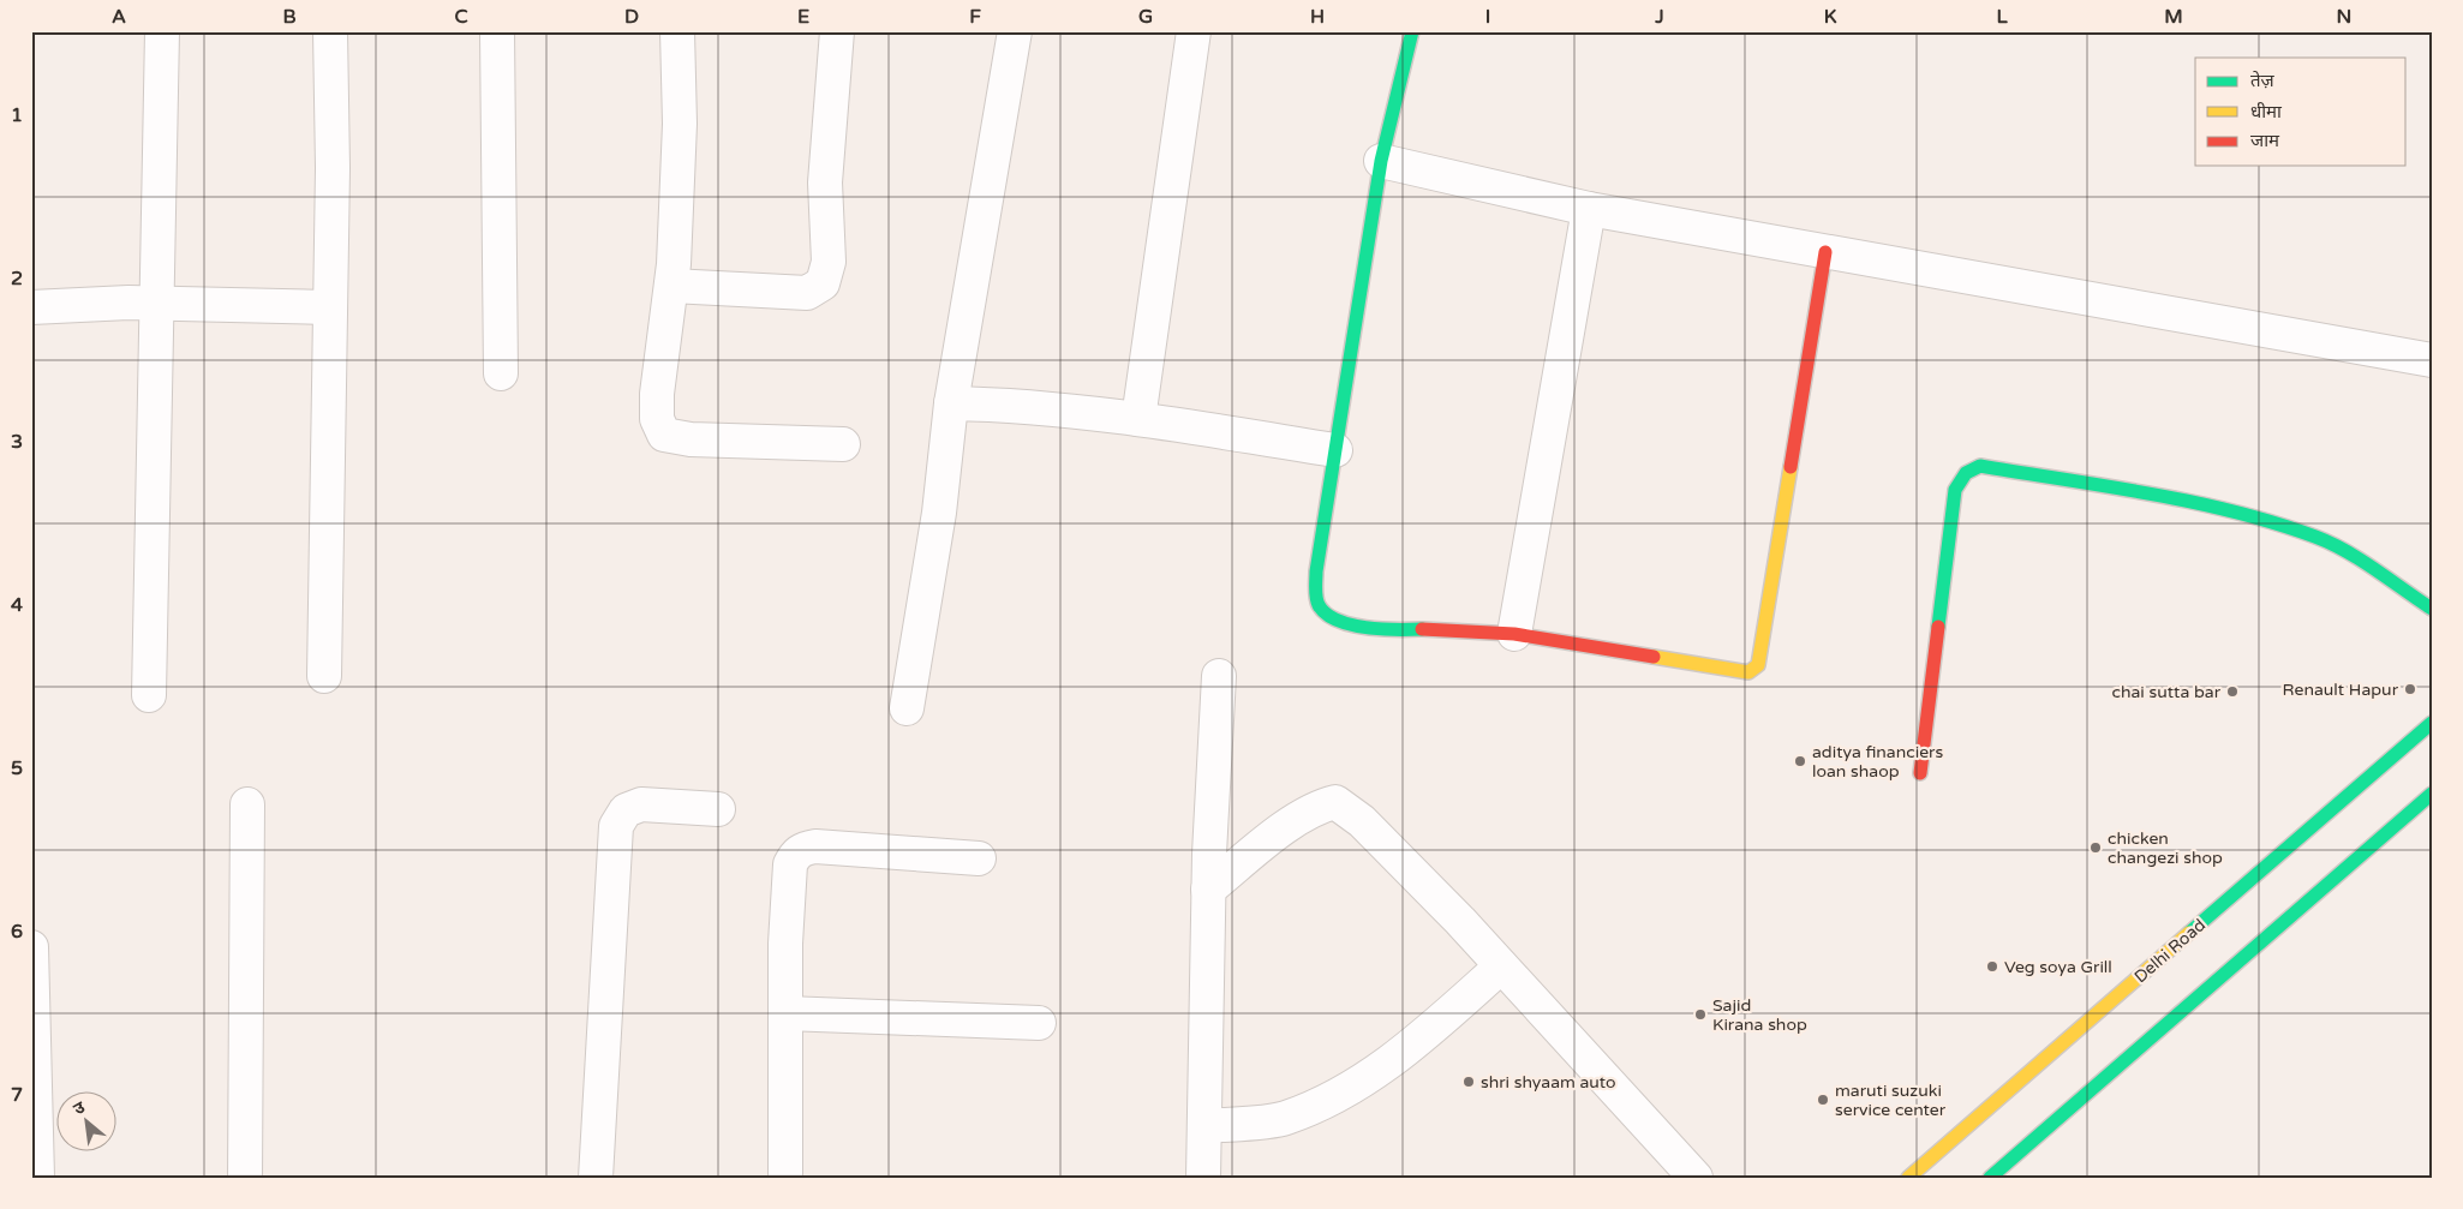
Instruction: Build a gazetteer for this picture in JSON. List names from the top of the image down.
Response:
{
  "streets": {
    "street": ["Delhi Road"]
  },
  "places": [
    "Renault Hapur",
    "chai sutta bar",
    "aditya financiers loan shaop",
    "chicken changezi shop",
    "Veg soya Grill",
    "Sajid Kirana shop",
    "shri shyaam auto",
    "maruti suzuki service center"
  ],
  "legend": ["तेज़", "धीमा", "जाम"],
  "north": "top left",
  "grid": {
    "columns": [
      "A",
      "B",
      "C",
      "D",
      "E",
      "F",
      "G",
      "H",
      "I",
      "J",
      "K",
      "L",
      "M",
      "N"
    ],
    "rows": [
      "1",
      "2",
      "3",
      "4",
      "5",
      "6",
      "7"
    ]
  }
}
